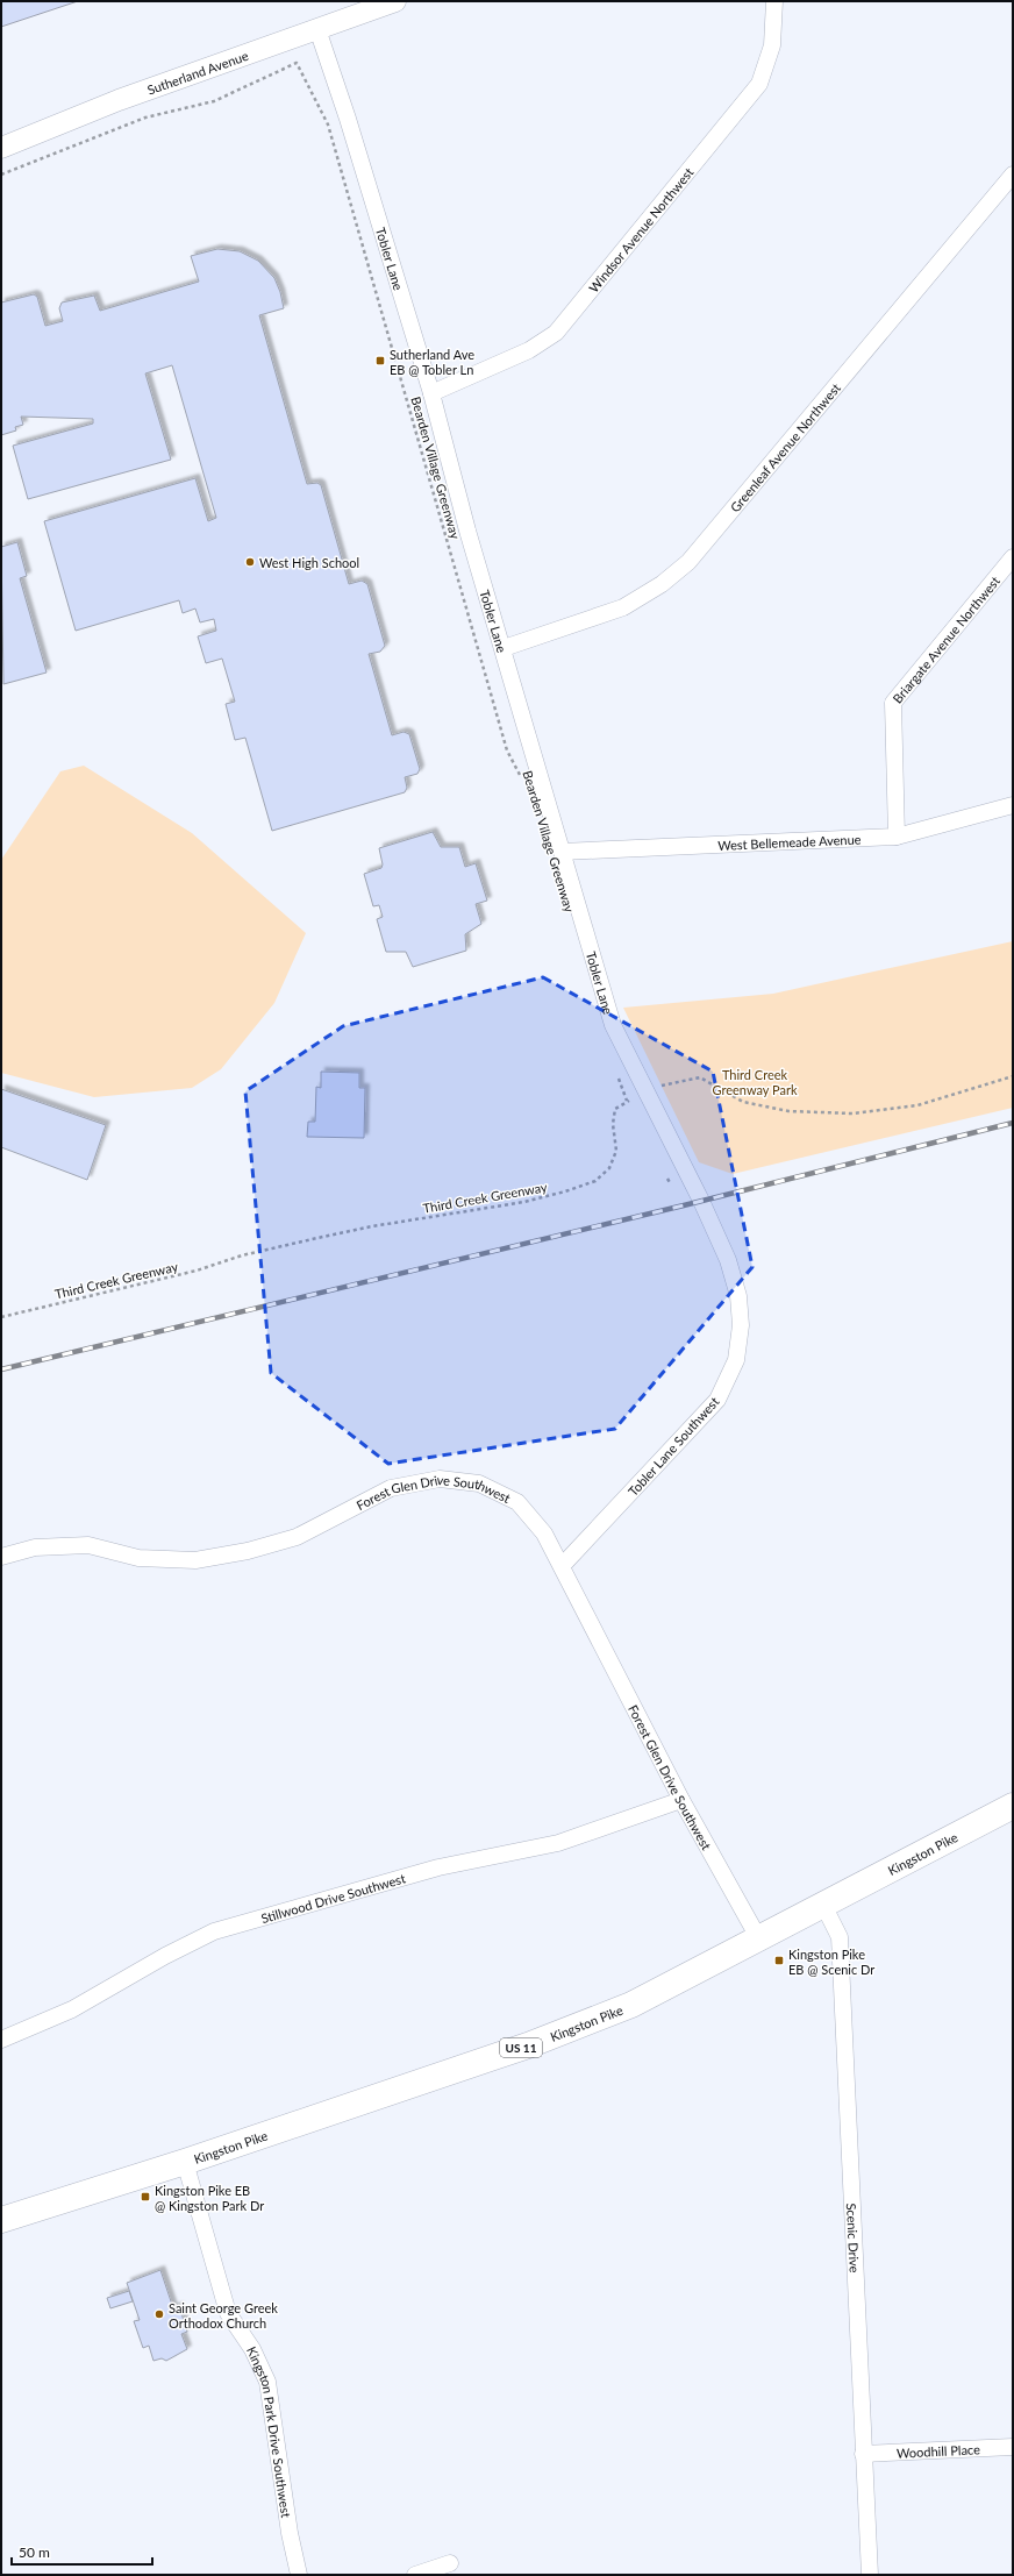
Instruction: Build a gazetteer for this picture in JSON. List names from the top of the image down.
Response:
{
  "streets": {
    "main road": ["Kingston Pike", "US 11"],
    "street": [
      "Sutherland Avenue",
      "Windsor Avenue Northwest",
      "Tobler Lane",
      "Greenleaf Avenue Northwest",
      "Briargate Avenue Northwest",
      "West Bellemeade Avenue",
      "Tobler Lane Southwest",
      "Forest Glen Drive Southwest",
      "Stillwood Drive Southwest",
      "Scenic Drive",
      "Kingston Park Drive Southwest",
      "Woodhill Place"
    ],
    "path": ["Bearden Village Greenway", "Third Creek Greenway"]
  },
  "crossings": [
    ["Sutherland Avenue", "Tobler Lane"],
    ["Windsor Avenue Northwest", "Tobler Lane"],
    ["Tobler Lane", "Greenleaf Avenue Northwest"],
    ["Tobler Lane", "West Bellemeade Avenue"],
    ["Tobler Lane", "Third Creek Greenway"],
    ["Tobler Lane", "Tobler Lane Southwest"],
    ["Briargate Avenue Northwest", "West Bellemeade Avenue"],
    ["Tobler Lane Southwest", "Forest Glen Drive Southwest"],
    ["Forest Glen Drive Southwest", "Kingston Pike"],
    ["Forest Glen Drive Southwest", "Stillwood Drive Southwest"],
    ["Kingston Pike", "Scenic Drive"],
    ["Kingston Pike", "Kingston Park Drive Southwest"],
    ["Scenic Drive", "Woodhill Place"]
  ],
  "parks": ["Third Creek Greenway Park"],
  "places": {
    "transit": ["Sutherland Ave EB @ Tobler Ln", "Kingston Pike EB @ Scenic Dr", "Kingston Pike EB @ Kingston Park Dr"],
    "other": ["West High School", "Saint George Greek Orthodox Church"]
  },
  "scale_bar": "50 m"
}
